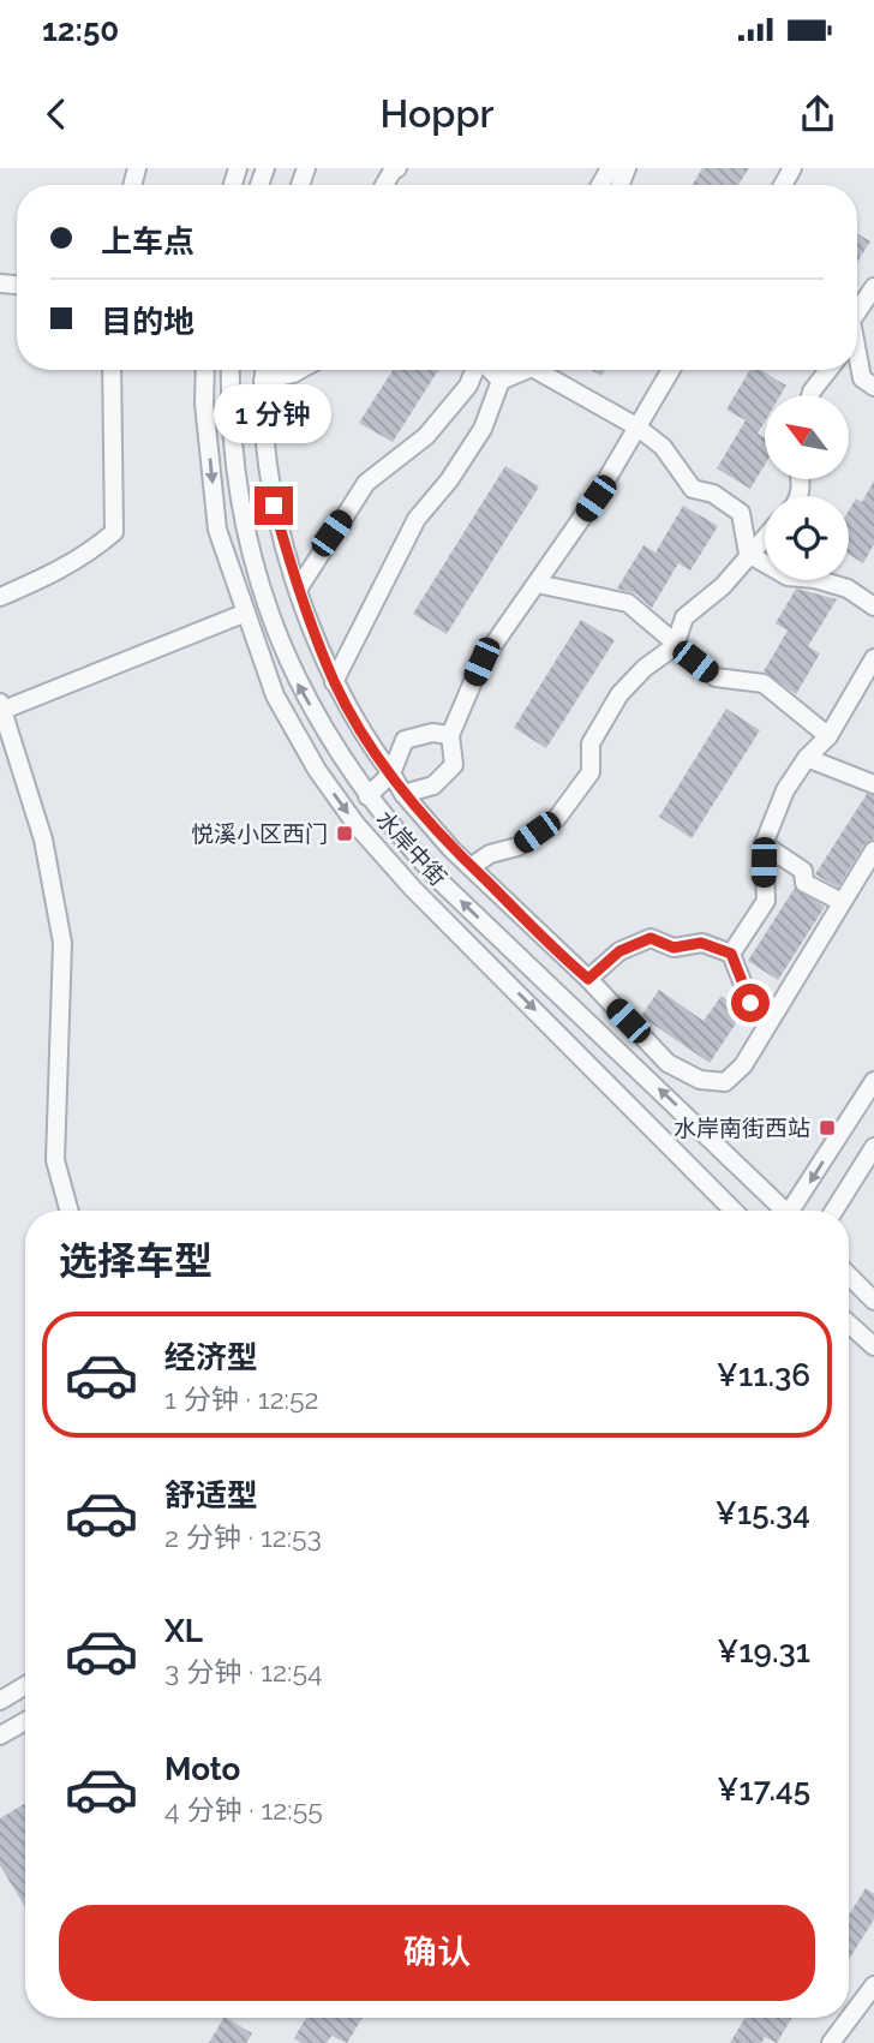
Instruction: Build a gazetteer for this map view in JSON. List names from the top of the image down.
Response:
{
  "streets": {
    "street": ["水岸中街"]
  },
  "places": {
    "transit": ["悦溪小区西门", "水岸南街西站"]
  },
  "north": "top left",
  "page": {
    "status": "12:50",
    "header": "Hoppr",
    "banner": ["上车点", "目的地"],
    "bubble": "1 分钟",
    "heading": "选择车型",
    "list": [
      {
        "name": "经济型",
        "note": "1 分钟 · 12:52",
        "value": "¥11.36"
      },
      {
        "name": "舒适型",
        "note": "2 分钟 · 12:53",
        "value": "¥15.34"
      },
      {
        "name": "XL",
        "note": "3 分钟 · 12:54",
        "value": "¥19.31"
      },
      {
        "name": "Moto",
        "note": "4 分钟 · 12:55",
        "value": "¥17.45"
      }
    ],
    "buttons": "确认"
  }
}
